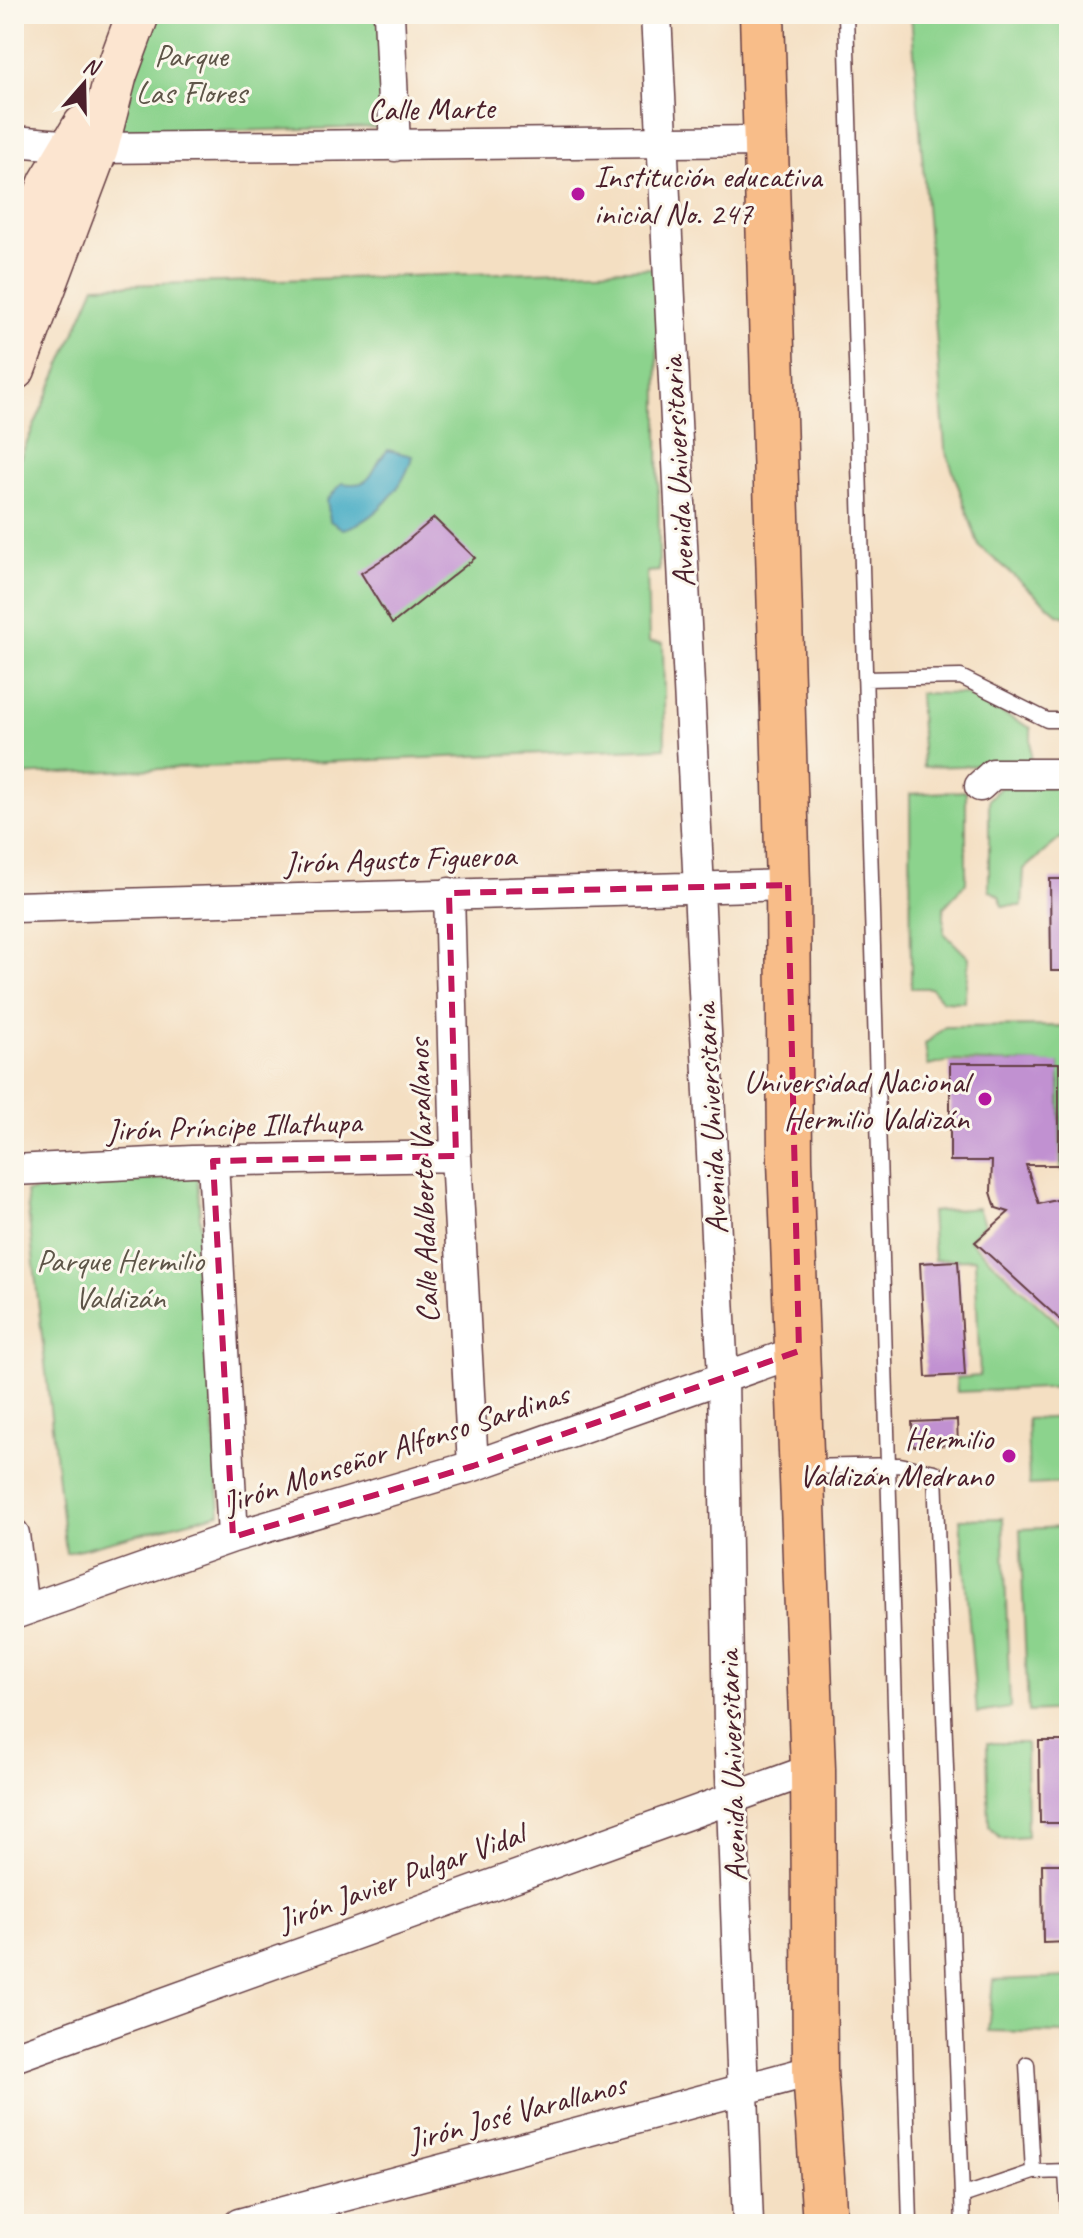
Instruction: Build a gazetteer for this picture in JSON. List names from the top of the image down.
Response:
{
  "streets": {
    "street": [
      "Calle Marte",
      "Avenida Universitaria",
      "Jirón Agusto Figueroa",
      "Jirón Príncipe Illathupa",
      "Calle Adalberto Varallanos",
      "Jirón Monseñor Alfonso Sardinas",
      "Jirón Javier Pulgar Vidal",
      "Jirón José Varallanos"
    ]
  },
  "crossings": [
    ["Calle Marte", "Avenida Universitaria"],
    ["Avenida Universitaria", "Jirón Agusto Figueroa"],
    ["Avenida Universitaria", "Jirón Monseñor Alfonso Sardinas"],
    ["Avenida Universitaria", "Jirón Javier Pulgar Vidal"],
    ["Avenida Universitaria", "Jirón José Varallanos"],
    ["Jirón Agusto Figueroa", "Calle Adalberto Varallanos"],
    ["Jirón Príncipe Illathupa", "Calle Adalberto Varallanos"],
    ["Calle Adalberto Varallanos", "Jirón Monseñor Alfonso Sardinas"]
  ],
  "parks": ["Parque Las Flores", "Parque Hermilio Valdizán"],
  "places": ["Institución educativa inicial No. 247", "Universidad Nacional Hermilio Valdizán", "Hermilio Valdizán Medrano"],
  "north": "top"
}
